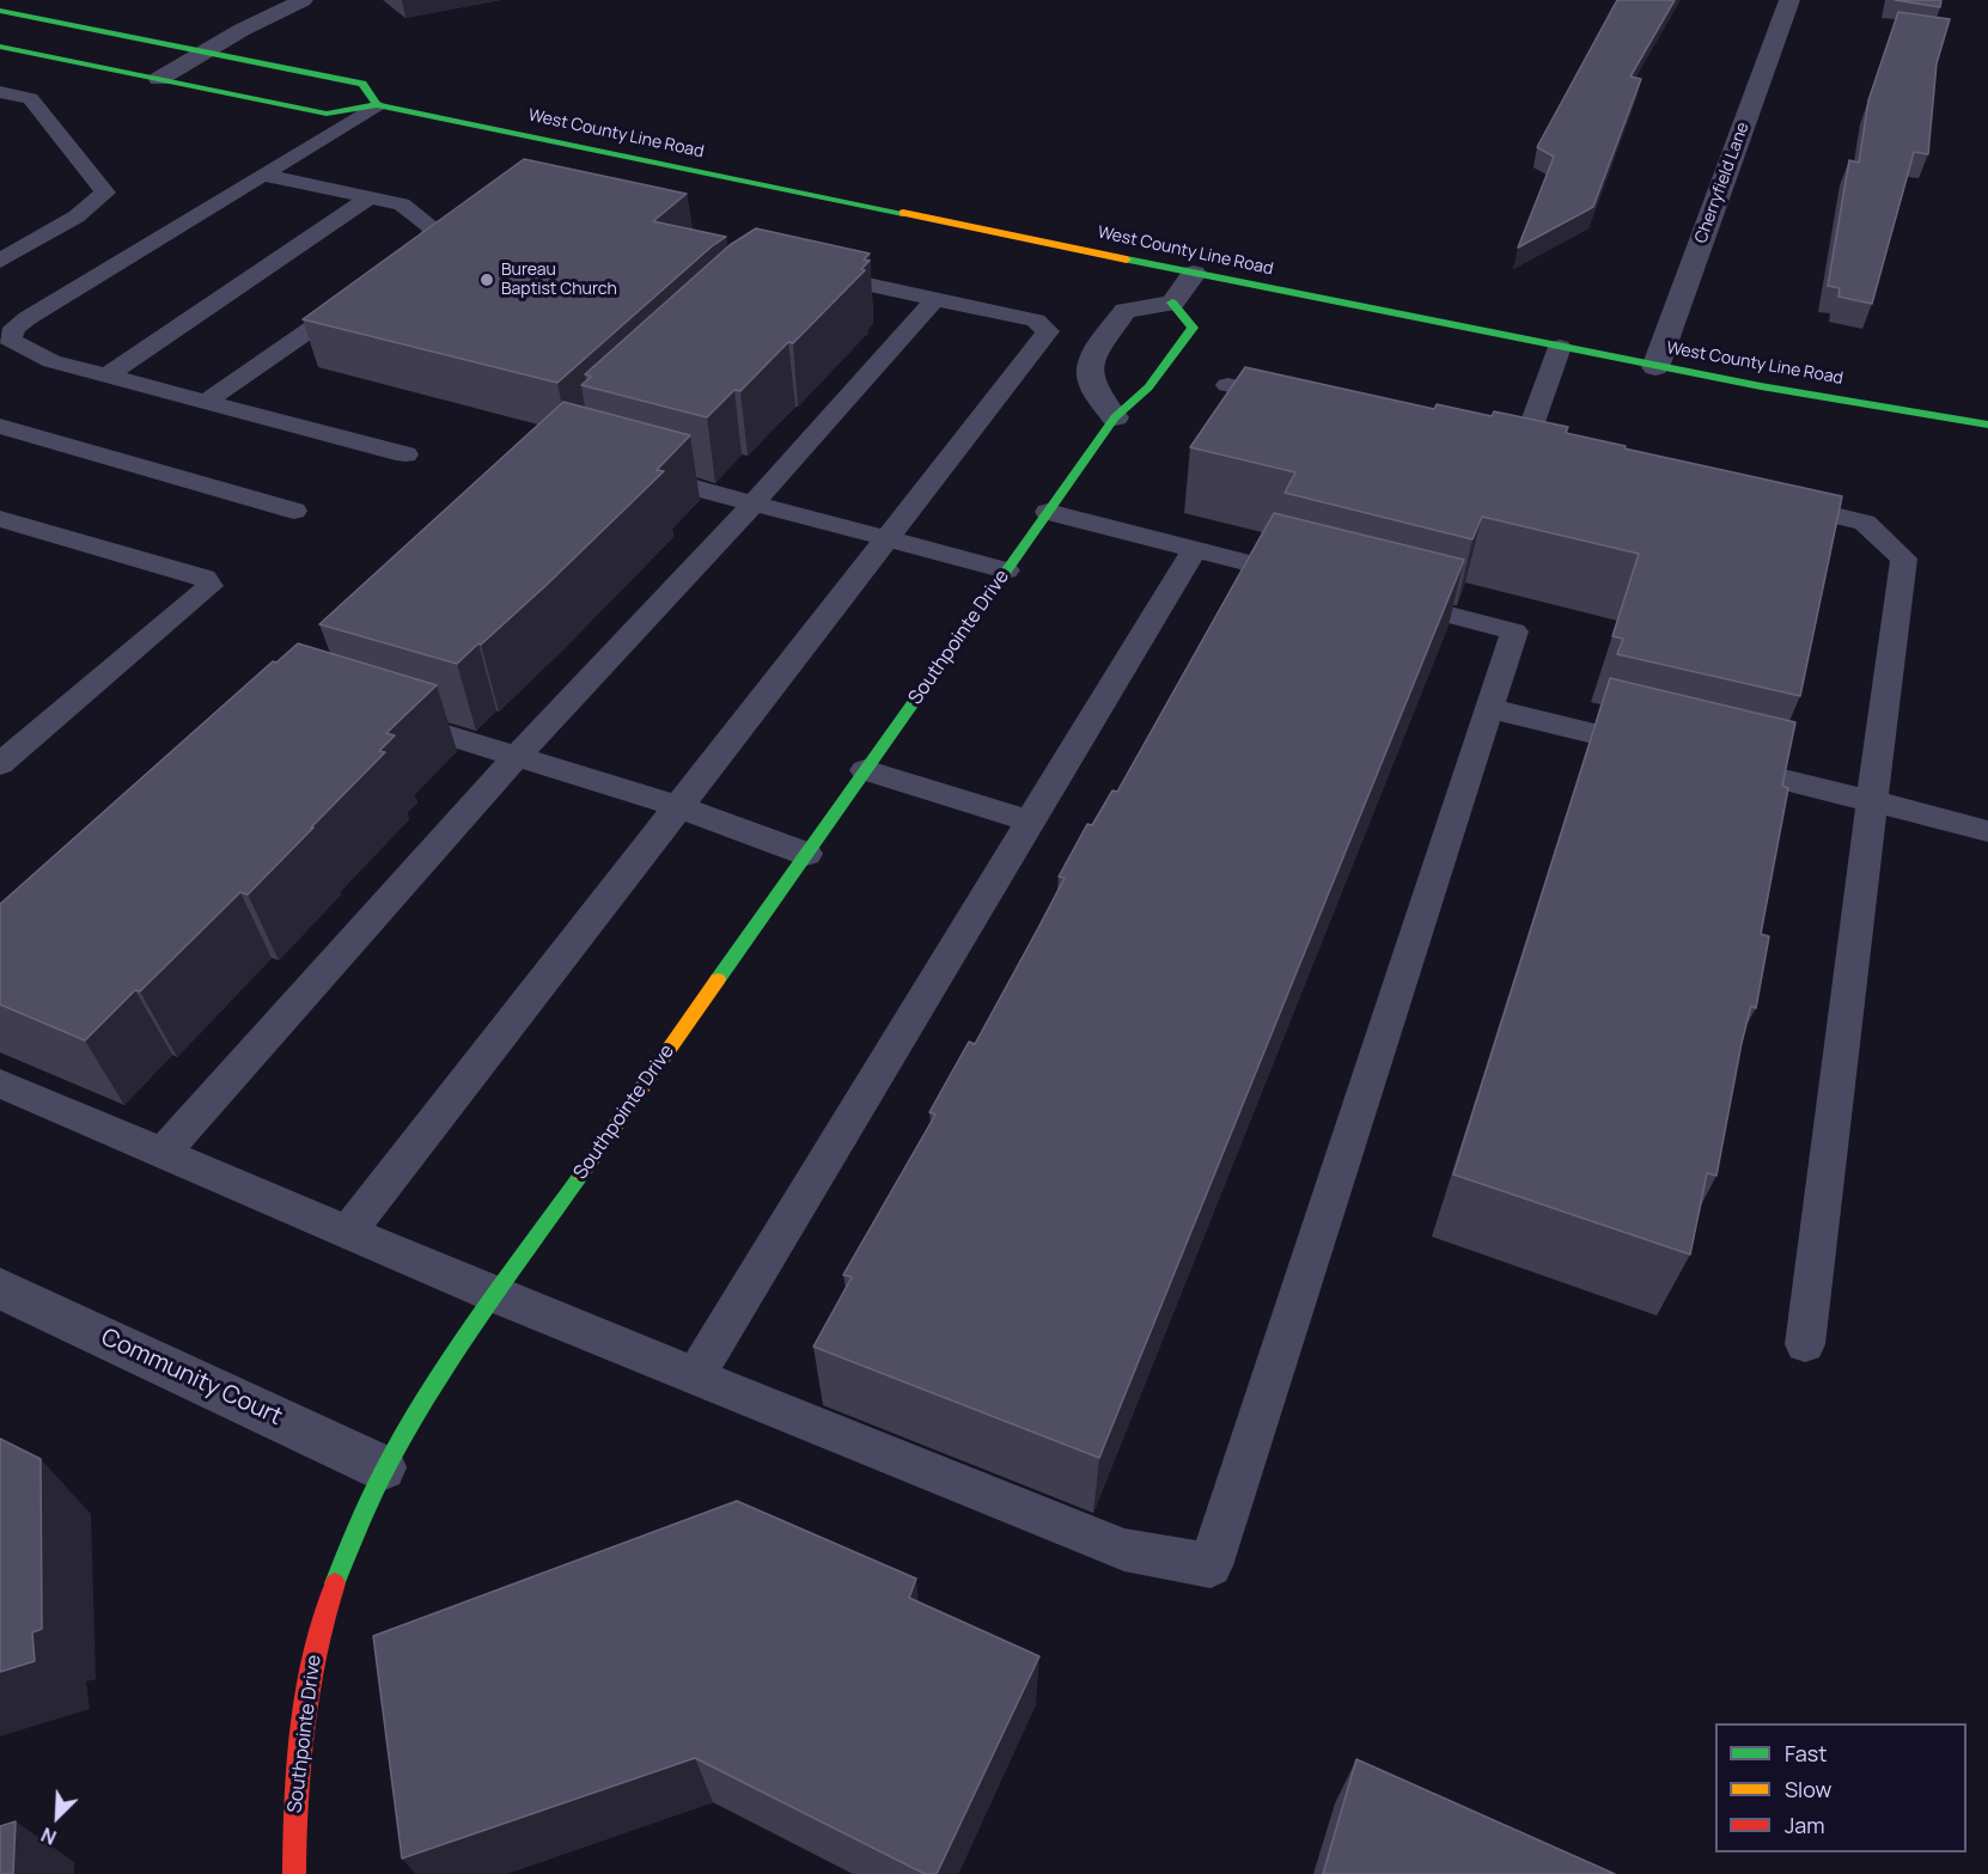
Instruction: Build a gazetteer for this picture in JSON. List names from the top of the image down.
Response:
{
  "streets": {
    "main road": ["West County Line Road", "Southpointe Drive"],
    "street": ["Cherryfield Lane", "Community Court"]
  },
  "crossings": [
    ["West County Line Road", "Cherryfield Lane"],
    ["Southpointe Drive", "Community Court"]
  ],
  "places": ["Bureau Baptist Church"],
  "legend": ["Fast", "Slow", "Jam"],
  "north": "bottom left"
}
